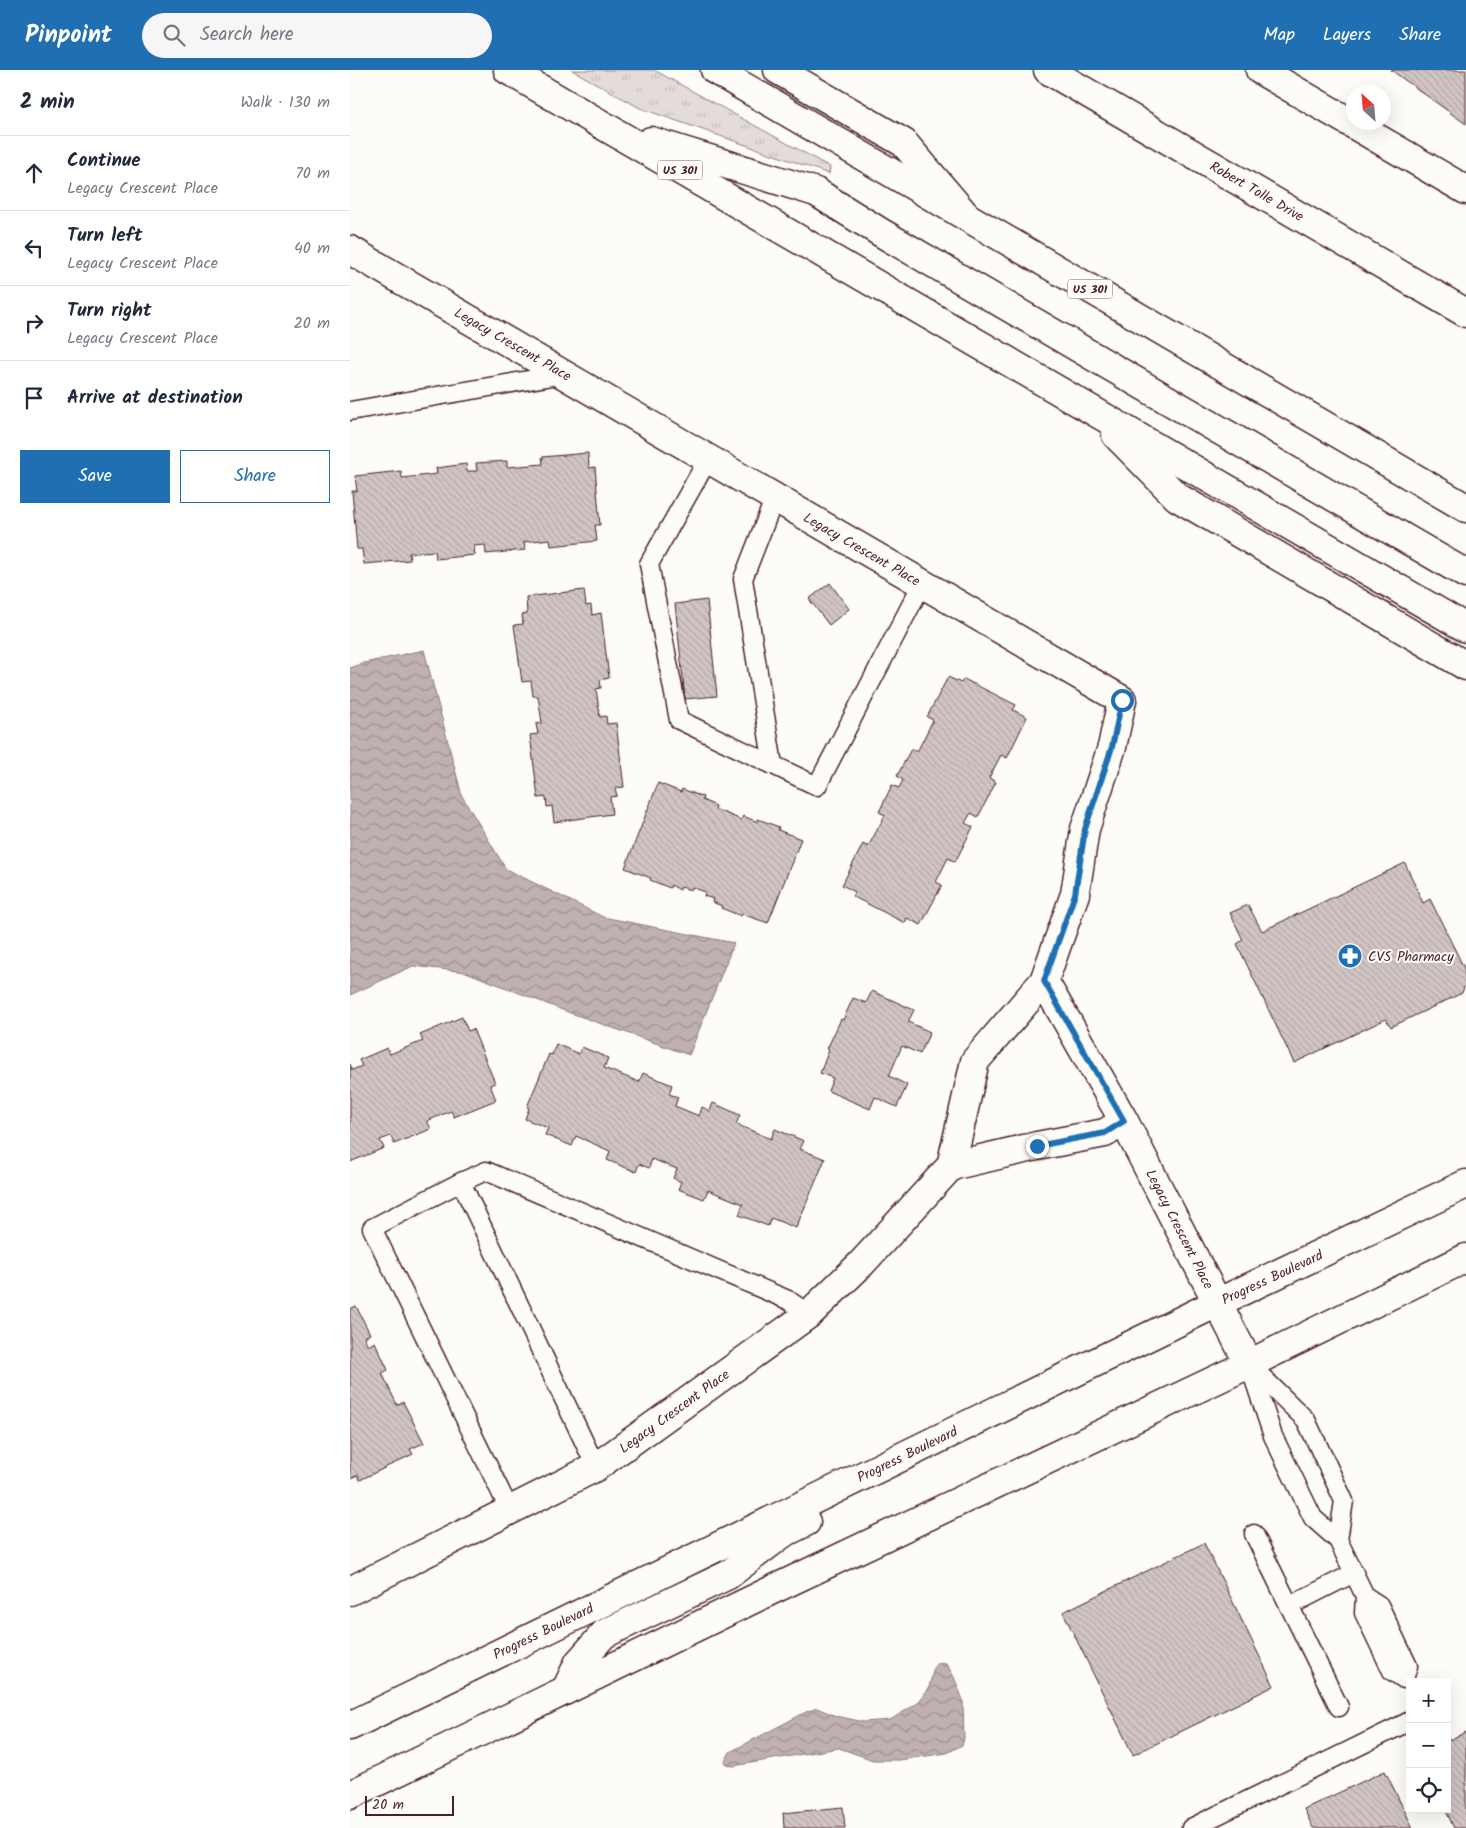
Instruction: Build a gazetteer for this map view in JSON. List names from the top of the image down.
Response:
{
  "streets": {
    "main road": [
      "US 301",
      "Robert Tolle Drive",
      "Legacy Crescent Place",
      "Progress Boulevard"
    ]
  },
  "crossings": [
    ["Legacy Crescent Place", "Progress Boulevard"]
  ],
  "places": {
    "pharmacy": ["CVS Pharmacy"]
  },
  "scale_bar": "20 m",
  "north": "top left",
  "page": {
    "header": "Pinpoint",
    "search": "Search here",
    "nav": ["Map", "Layers", "Share"],
    "heading": ["2 min", "Walk · 130 m"],
    "list": [
      ["Continue", "Legacy Crescent Place", "70 m"],
      ["Turn left", "Legacy Crescent Place", "40 m"],
      ["Turn right", "Legacy Crescent Place", "20 m"],
      "Arrive at destination"
    ],
    "buttons": ["Save", "Share"],
    "map_buttons": ["+", "−"],
    "scale": "20 m"
  }
}
